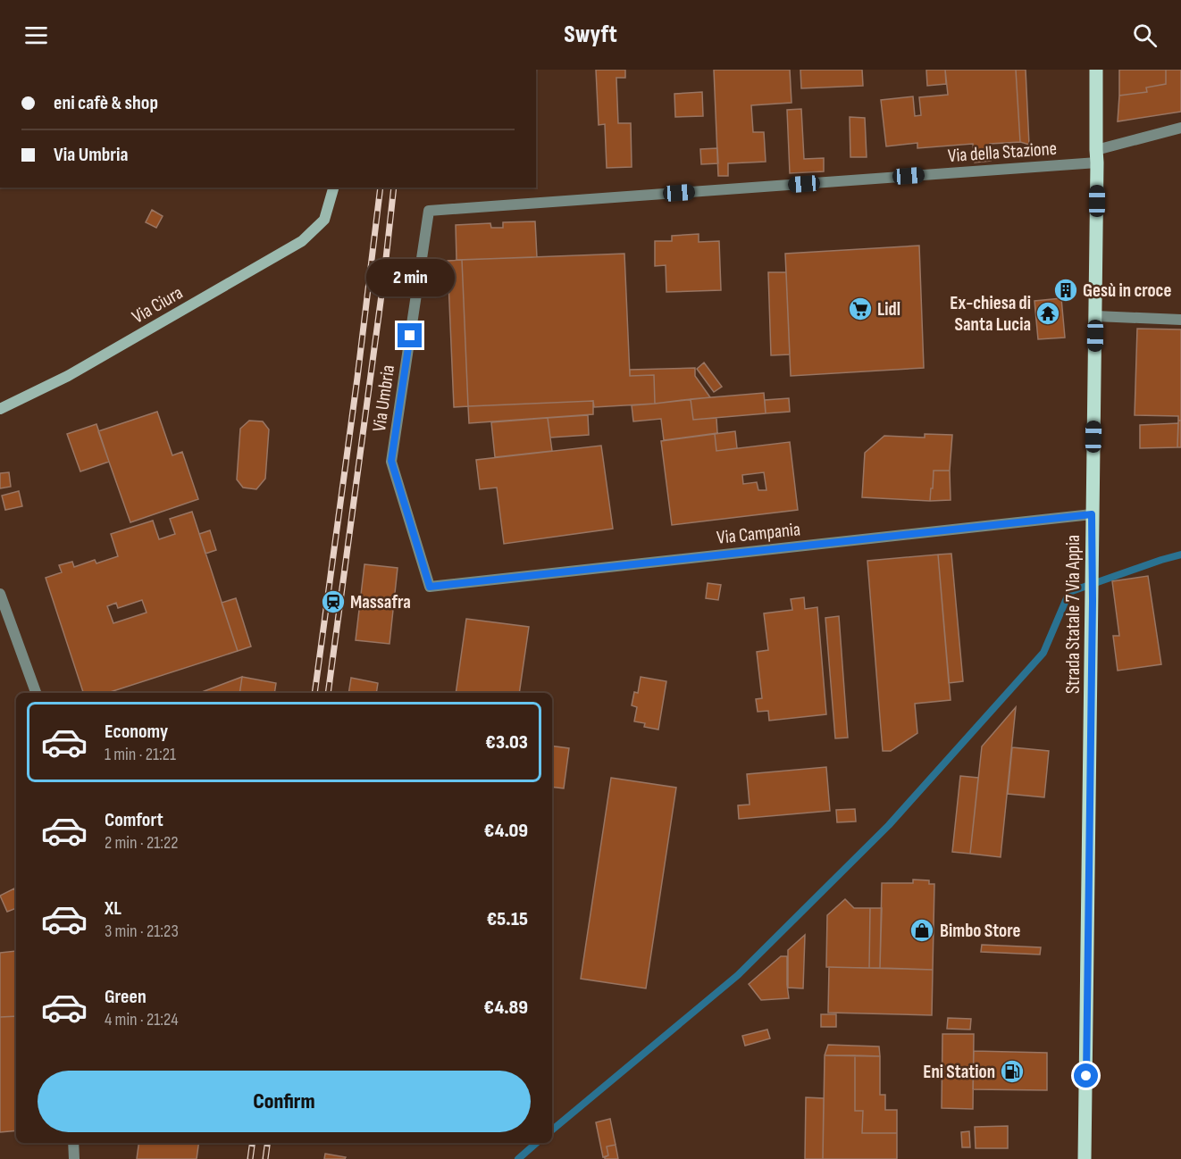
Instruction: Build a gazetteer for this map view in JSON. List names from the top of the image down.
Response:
{
  "streets": {
    "main road": ["Via Ciura", "Strada Statale 7 Via Appia"],
    "street": ["Via della Stazione", "Via Umbria", "Via Campania"]
  },
  "crossings": [
    ["Via della Stazione", "Via Umbria"],
    ["Via della Stazione", "Strada Statale 7 Via Appia"],
    ["Via Umbria", "Via Campania"],
    ["Via Campania", "Strada Statale 7 Via Appia"]
  ],
  "places": {
    "building": ["Gesù in croce"],
    "supermarket": ["Lidl"],
    "temple": ["Ex-chiesa di Santa Lucia"],
    "station": ["Massafra"],
    "shop": ["Bimbo Store"],
    "fuel station": ["Eni Station"]
  },
  "page": {
    "header": "Swyft",
    "banner": ["eni cafè & shop", "Via Umbria"],
    "bubble": "2 min",
    "list": [
      {
        "name": "Economy",
        "note": "1 min · 21:21",
        "value": "€3.03"
      },
      {
        "name": "Comfort",
        "note": "2 min · 21:22",
        "value": "€4.09"
      },
      {
        "name": "XL",
        "note": "3 min · 21:23",
        "value": "€5.15"
      },
      {
        "name": "Green",
        "note": "4 min · 21:24",
        "value": "€4.89"
      }
    ],
    "buttons": "Confirm"
  }
}
